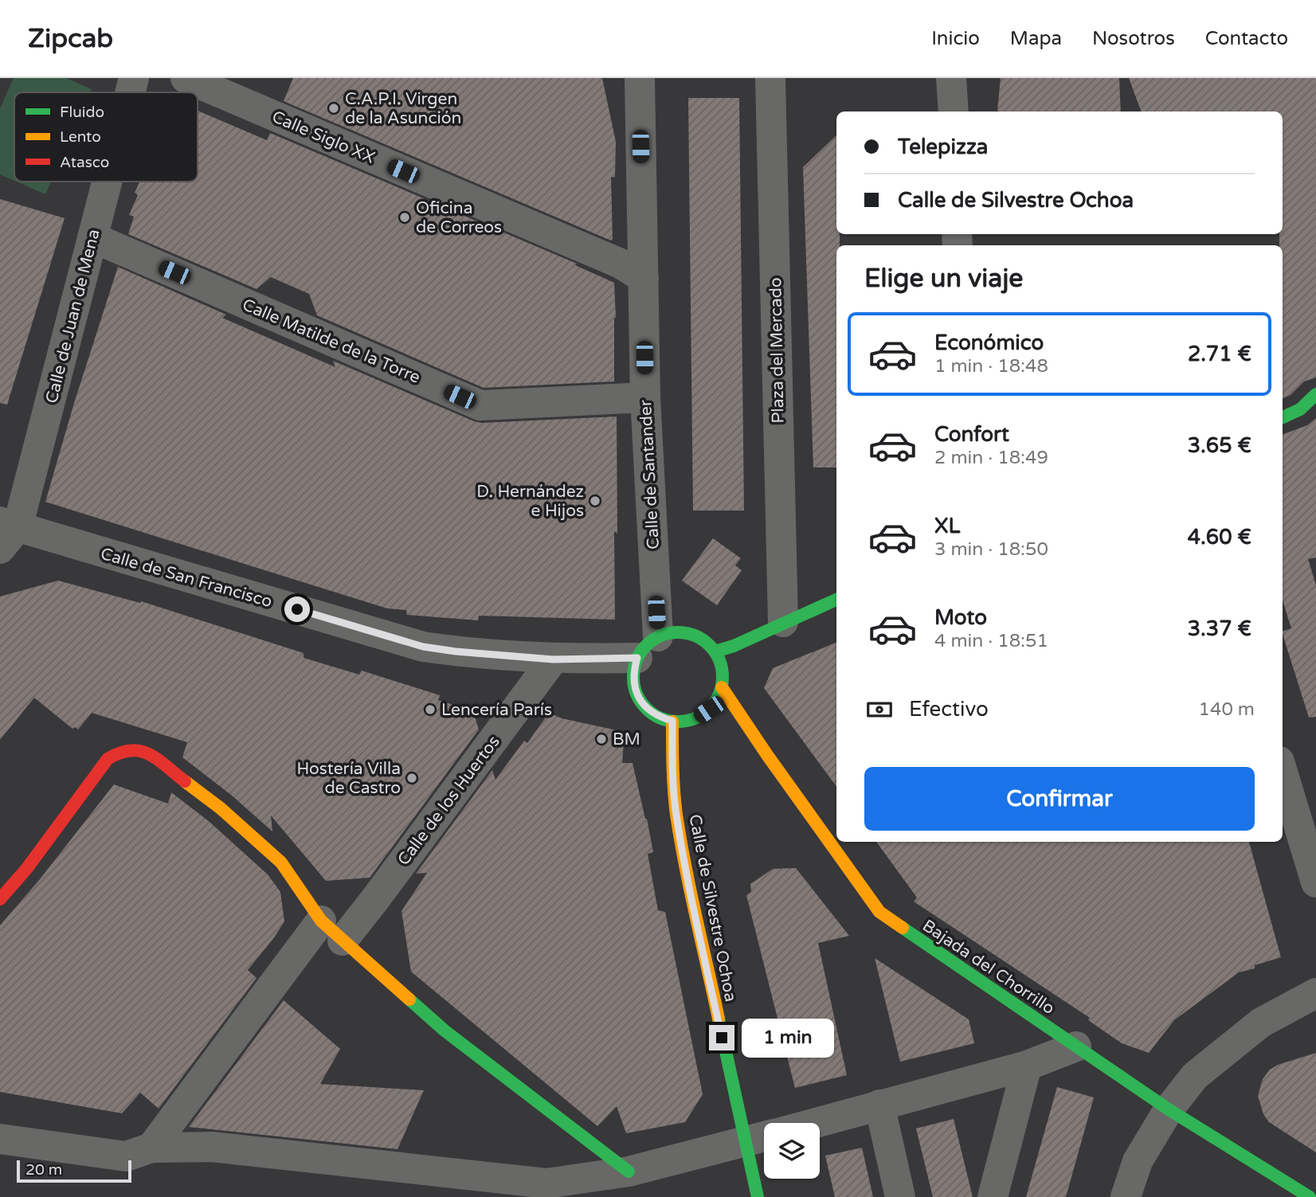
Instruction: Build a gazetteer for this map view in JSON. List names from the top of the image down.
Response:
{
  "streets": {
    "main road": ["Calle de Silvestre Ochoa", "Bajada del Chorrillo"],
    "street": [
      "Calle Siglo XX",
      "Calle de Juan de Mena",
      "Calle Matilde de la Torre",
      "Plaza del Mercado",
      "Calle de Santander",
      "Calle de San Francisco",
      "Calle de los Huertos"
    ]
  },
  "crossings": [
    ["Calle Siglo XX", "Calle de Santander"],
    ["Calle de Juan de Mena", "Calle Matilde de la Torre"],
    ["Calle de Juan de Mena", "Calle de San Francisco"],
    ["Calle Matilde de la Torre", "Calle de Santander"],
    ["Calle de Santander", "Calle de San Francisco"],
    ["Calle de Santander", "Calle de Silvestre Ochoa"],
    ["Calle de Santander", "Bajada del Chorrillo"],
    ["Calle de San Francisco", "Calle de los Huertos"],
    ["Calle de San Francisco", "Calle de Silvestre Ochoa"],
    ["Calle de San Francisco", "Bajada del Chorrillo"],
    ["Calle de Silvestre Ochoa", "Bajada del Chorrillo"]
  ],
  "places": [
    "C.A.P.I. Virgen de la Asunción",
    "Oficina de Correos",
    "D. Hernández e Hijos",
    "Lencería París",
    "BM",
    "Hostería Villa de Castro"
  ],
  "legend": ["Fluido", "Lento", "Atasco"],
  "scale_bar": "20 m",
  "page": {
    "header": "Zipcab",
    "nav": [
      "Inicio",
      "Mapa",
      "Nosotros",
      "Contacto"
    ],
    "banner": ["Telepizza", "Calle de Silvestre Ochoa"],
    "heading": "Elige un viaje",
    "list": [
      {
        "name": "Económico",
        "note": "1 min · 18:48",
        "value": "2.71 €"
      },
      {
        "name": "Confort",
        "note": "2 min · 18:49",
        "value": "3.65 €"
      },
      {
        "name": "XL",
        "note": "3 min · 18:50",
        "value": "4.60 €"
      },
      {
        "name": "Moto",
        "note": "4 min · 18:51",
        "value": "3.37 €"
      }
    ],
    "pay": ["Efectivo", "140 m"],
    "buttons": "Confirmar",
    "bubble": "1 min",
    "scale": "20 m"
  }
}
